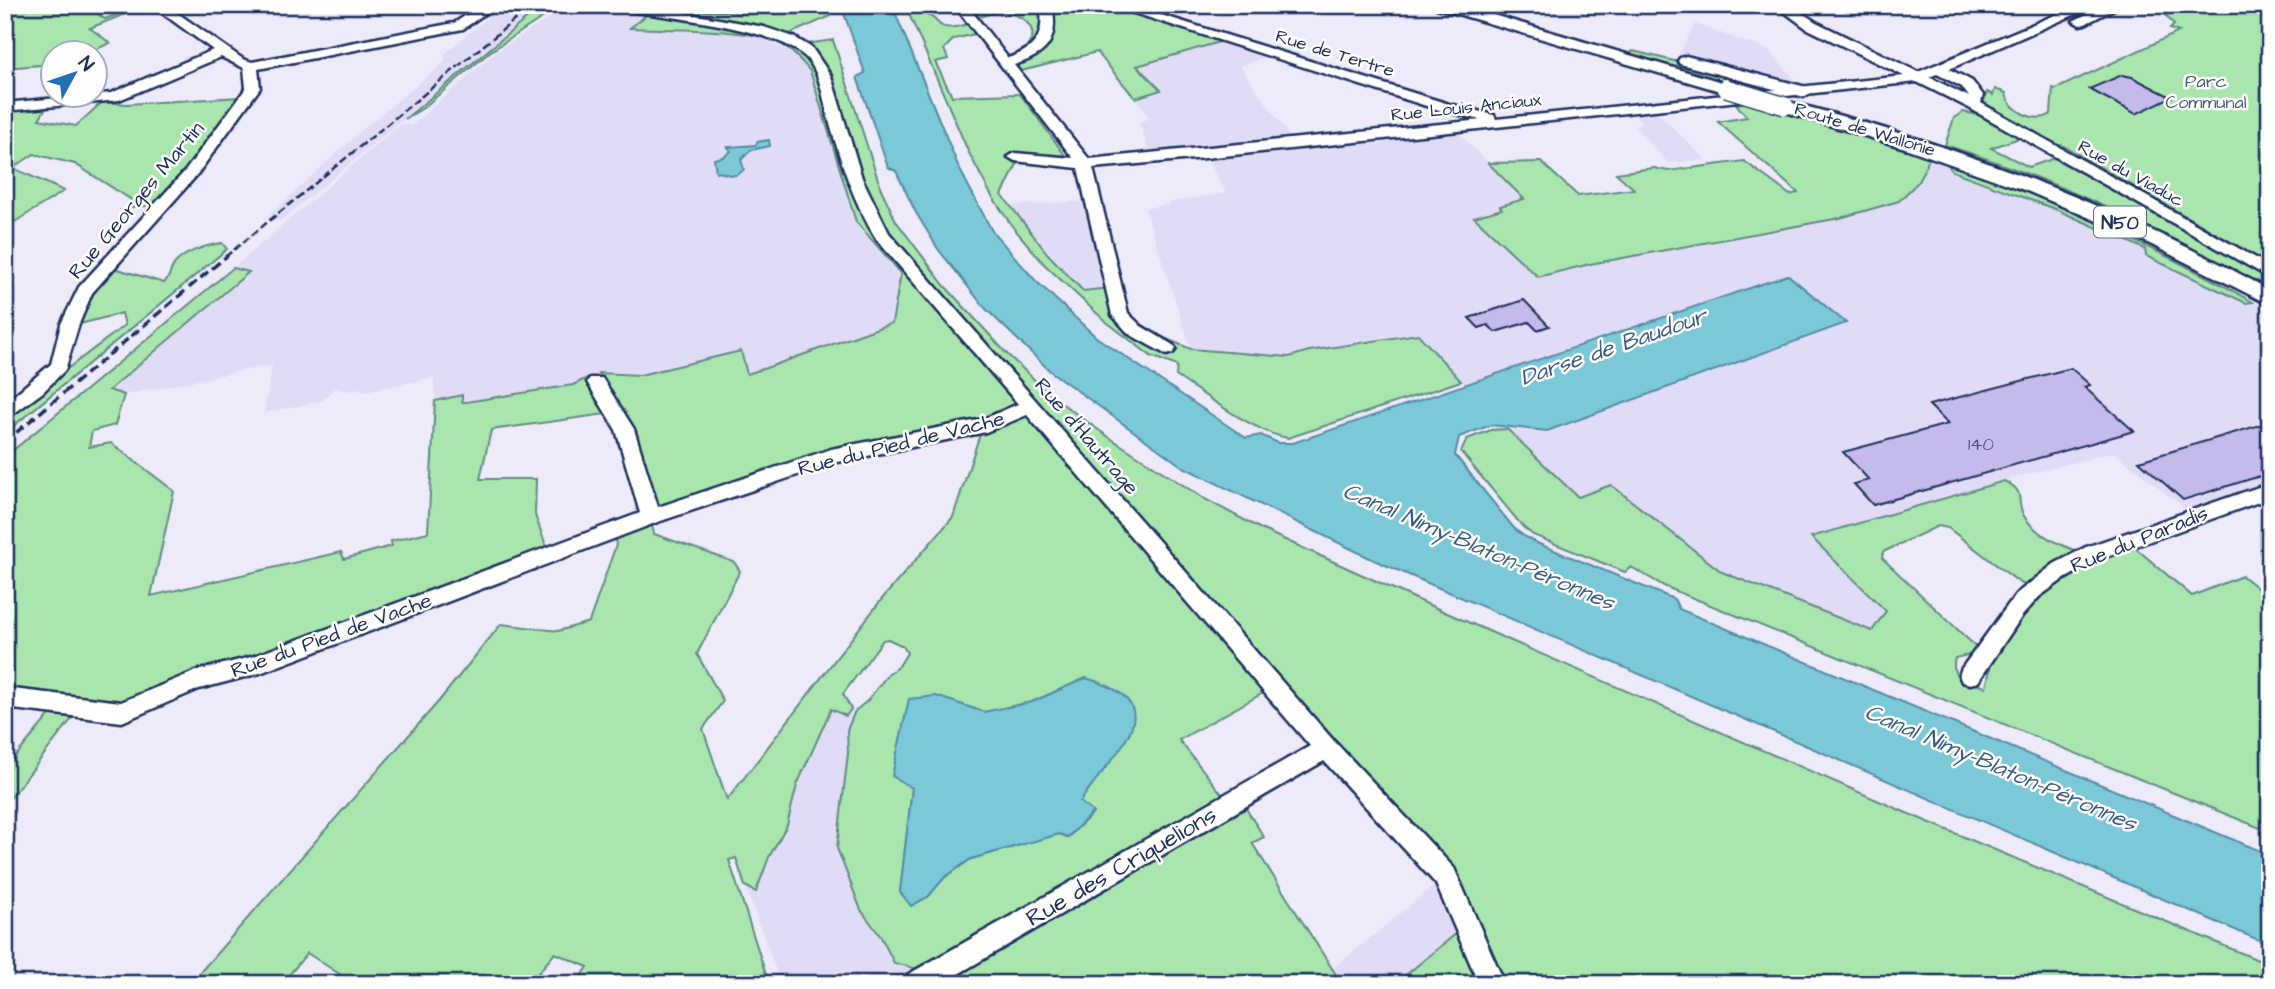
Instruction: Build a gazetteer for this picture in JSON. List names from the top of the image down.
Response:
{
  "streets": {
    "main road": ["Route de Wallonie", "N50"],
    "street": [
      "Rue de Tertre",
      "Rue Louis Anciaux",
      "Rue du Viaduc",
      "Rue Georges Martin",
      "Rue d'Hautrage",
      "Rue du Pied de Vache",
      "Rue du Paradis",
      "Rue des Criquelions"
    ]
  },
  "crossings": [
    ["Rue de Tertre", "Rue Louis Anciaux"],
    ["Rue Louis Anciaux", "Rue du Viaduc"],
    ["Rue d'Hautrage", "Rue du Pied de Vache"],
    ["Rue d'Hautrage", "Rue des Criquelions"]
  ],
  "water": ["Darse de Baudour", "Canal Nimy-Blaton-Péronnes"],
  "parks": ["Parc Communal"],
  "house_numbers": ["140"],
  "north": "top right"
}
